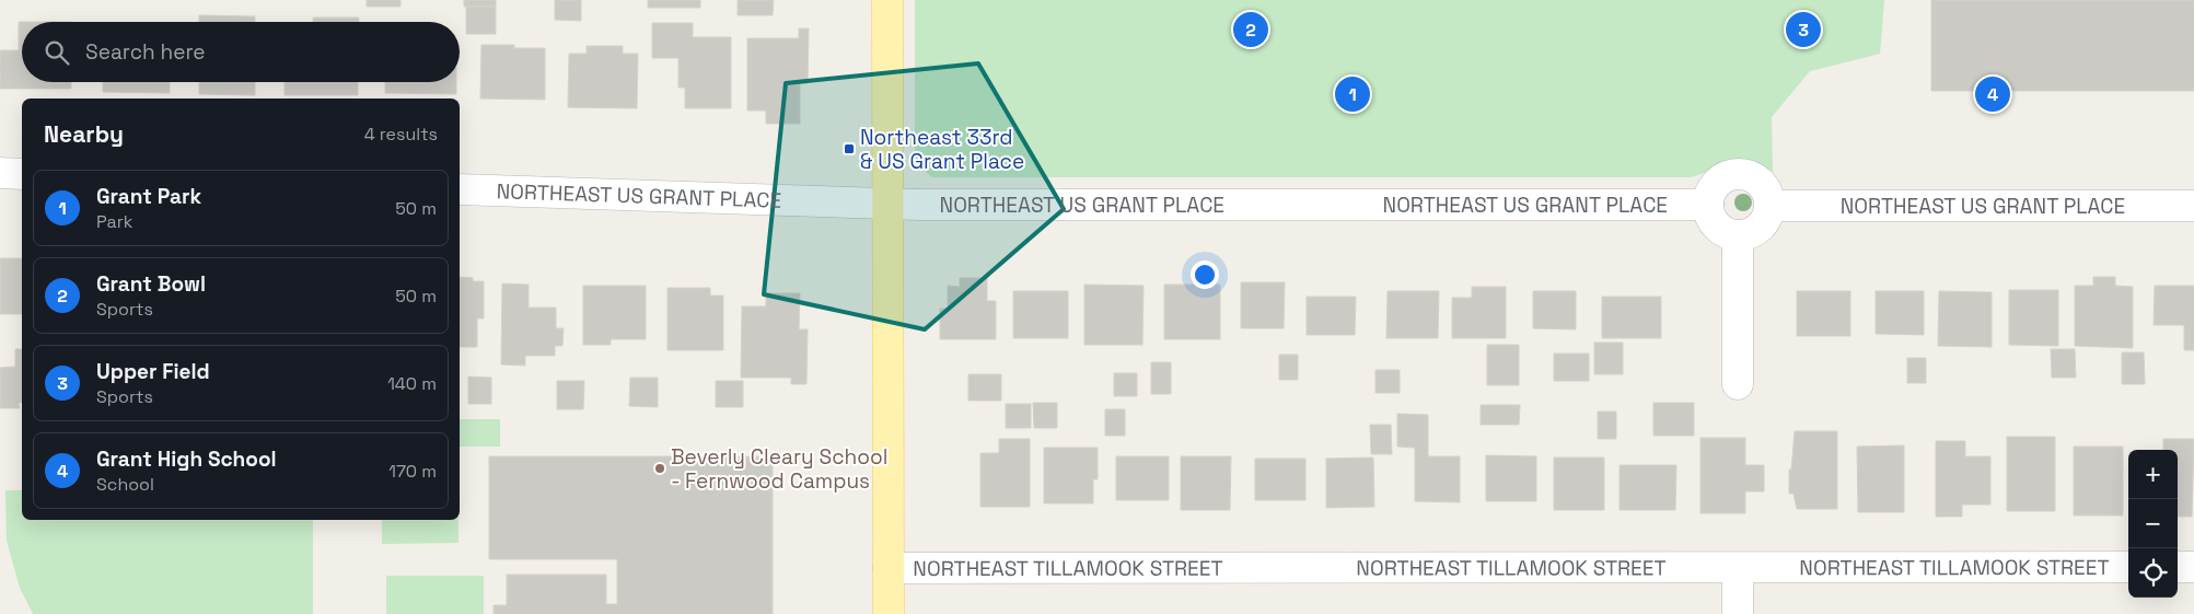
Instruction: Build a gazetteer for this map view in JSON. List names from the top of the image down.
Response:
{
  "streets": {
    "street": ["NORTHEAST US GRANT PLACE", "NORTHEAST TILLAMOOK STREET"]
  },
  "places": {
    "transit": ["Northeast 33rd & US Grant Place"],
    "other": ["Beverly Cleary School - Fernwood Campus"]
  },
  "page": {
    "pins": [
      "2",
      "3",
      "1",
      "4"
    ],
    "search": "Search here",
    "heading": ["Nearby", "4 results"],
    "list": [
      {
        "mark": "1",
        "name": "Grant Park",
        "note": "Park",
        "value": "50 m"
      },
      {
        "mark": "2",
        "name": "Grant Bowl",
        "note": "Sports",
        "value": "50 m"
      },
      {
        "mark": "3",
        "name": "Upper Field",
        "note": "Sports",
        "value": "140 m"
      },
      {
        "mark": "4",
        "name": "Grant High School",
        "note": "School",
        "value": "170 m"
      }
    ],
    "map_buttons": ["+", "−"]
  }
}
